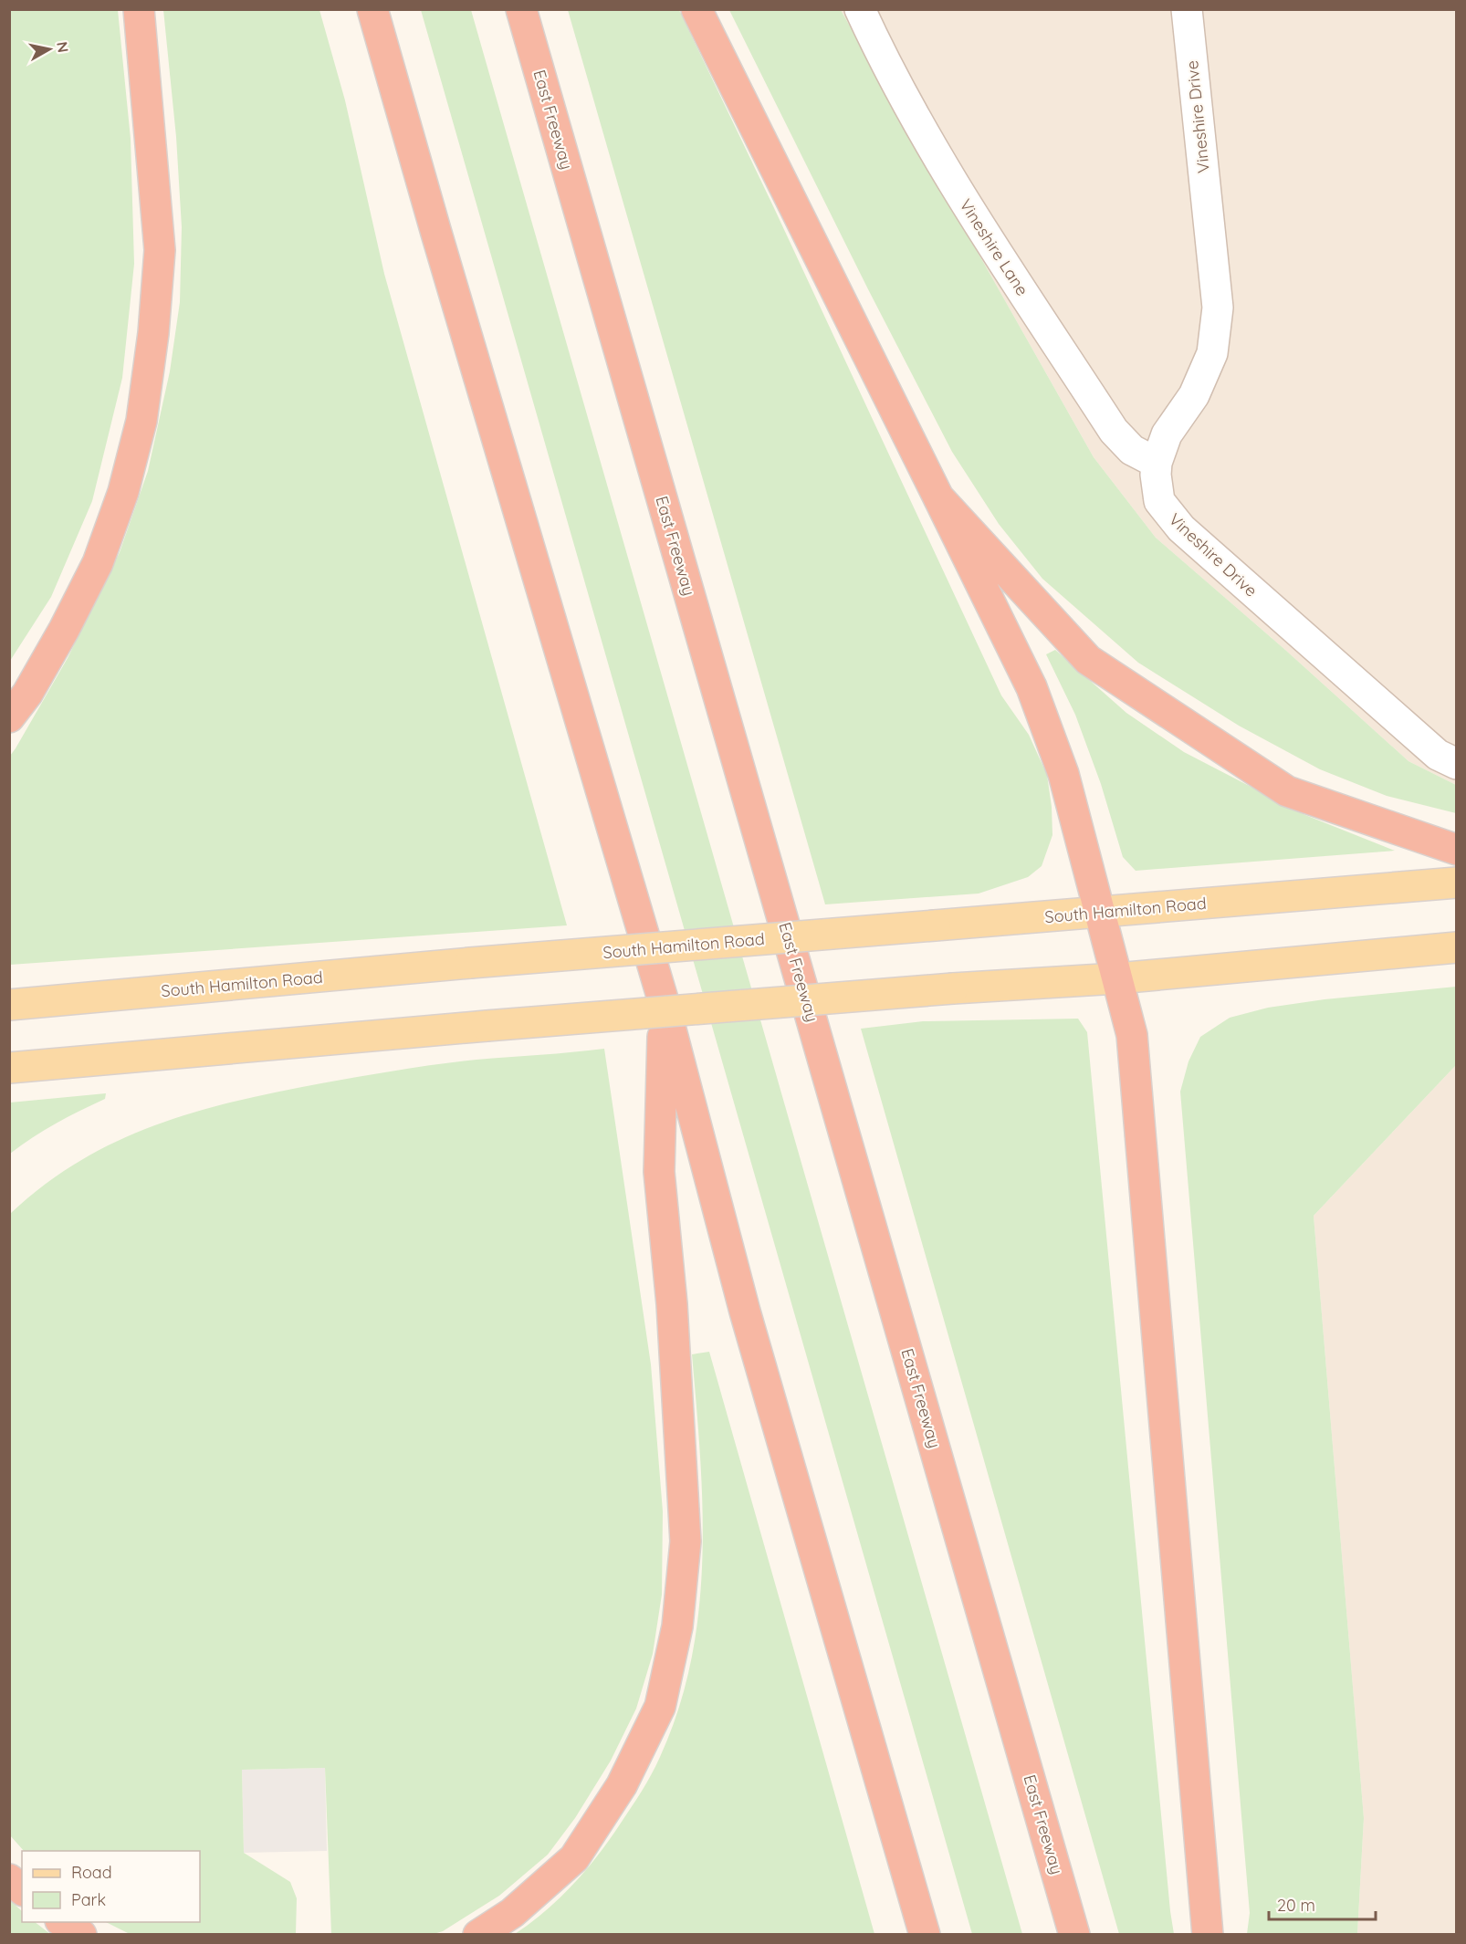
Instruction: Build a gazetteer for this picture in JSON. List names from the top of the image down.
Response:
{
  "streets": {
    "highway": ["East Freeway"],
    "main road": ["South Hamilton Road"],
    "street": ["Vineshire Drive", "Vineshire Lane"]
  },
  "crossings": [
    ["Vineshire Drive", "Vineshire Lane"]
  ],
  "legend": ["Road", "Park"],
  "scale_bar": "20 m",
  "north": "right"
}
